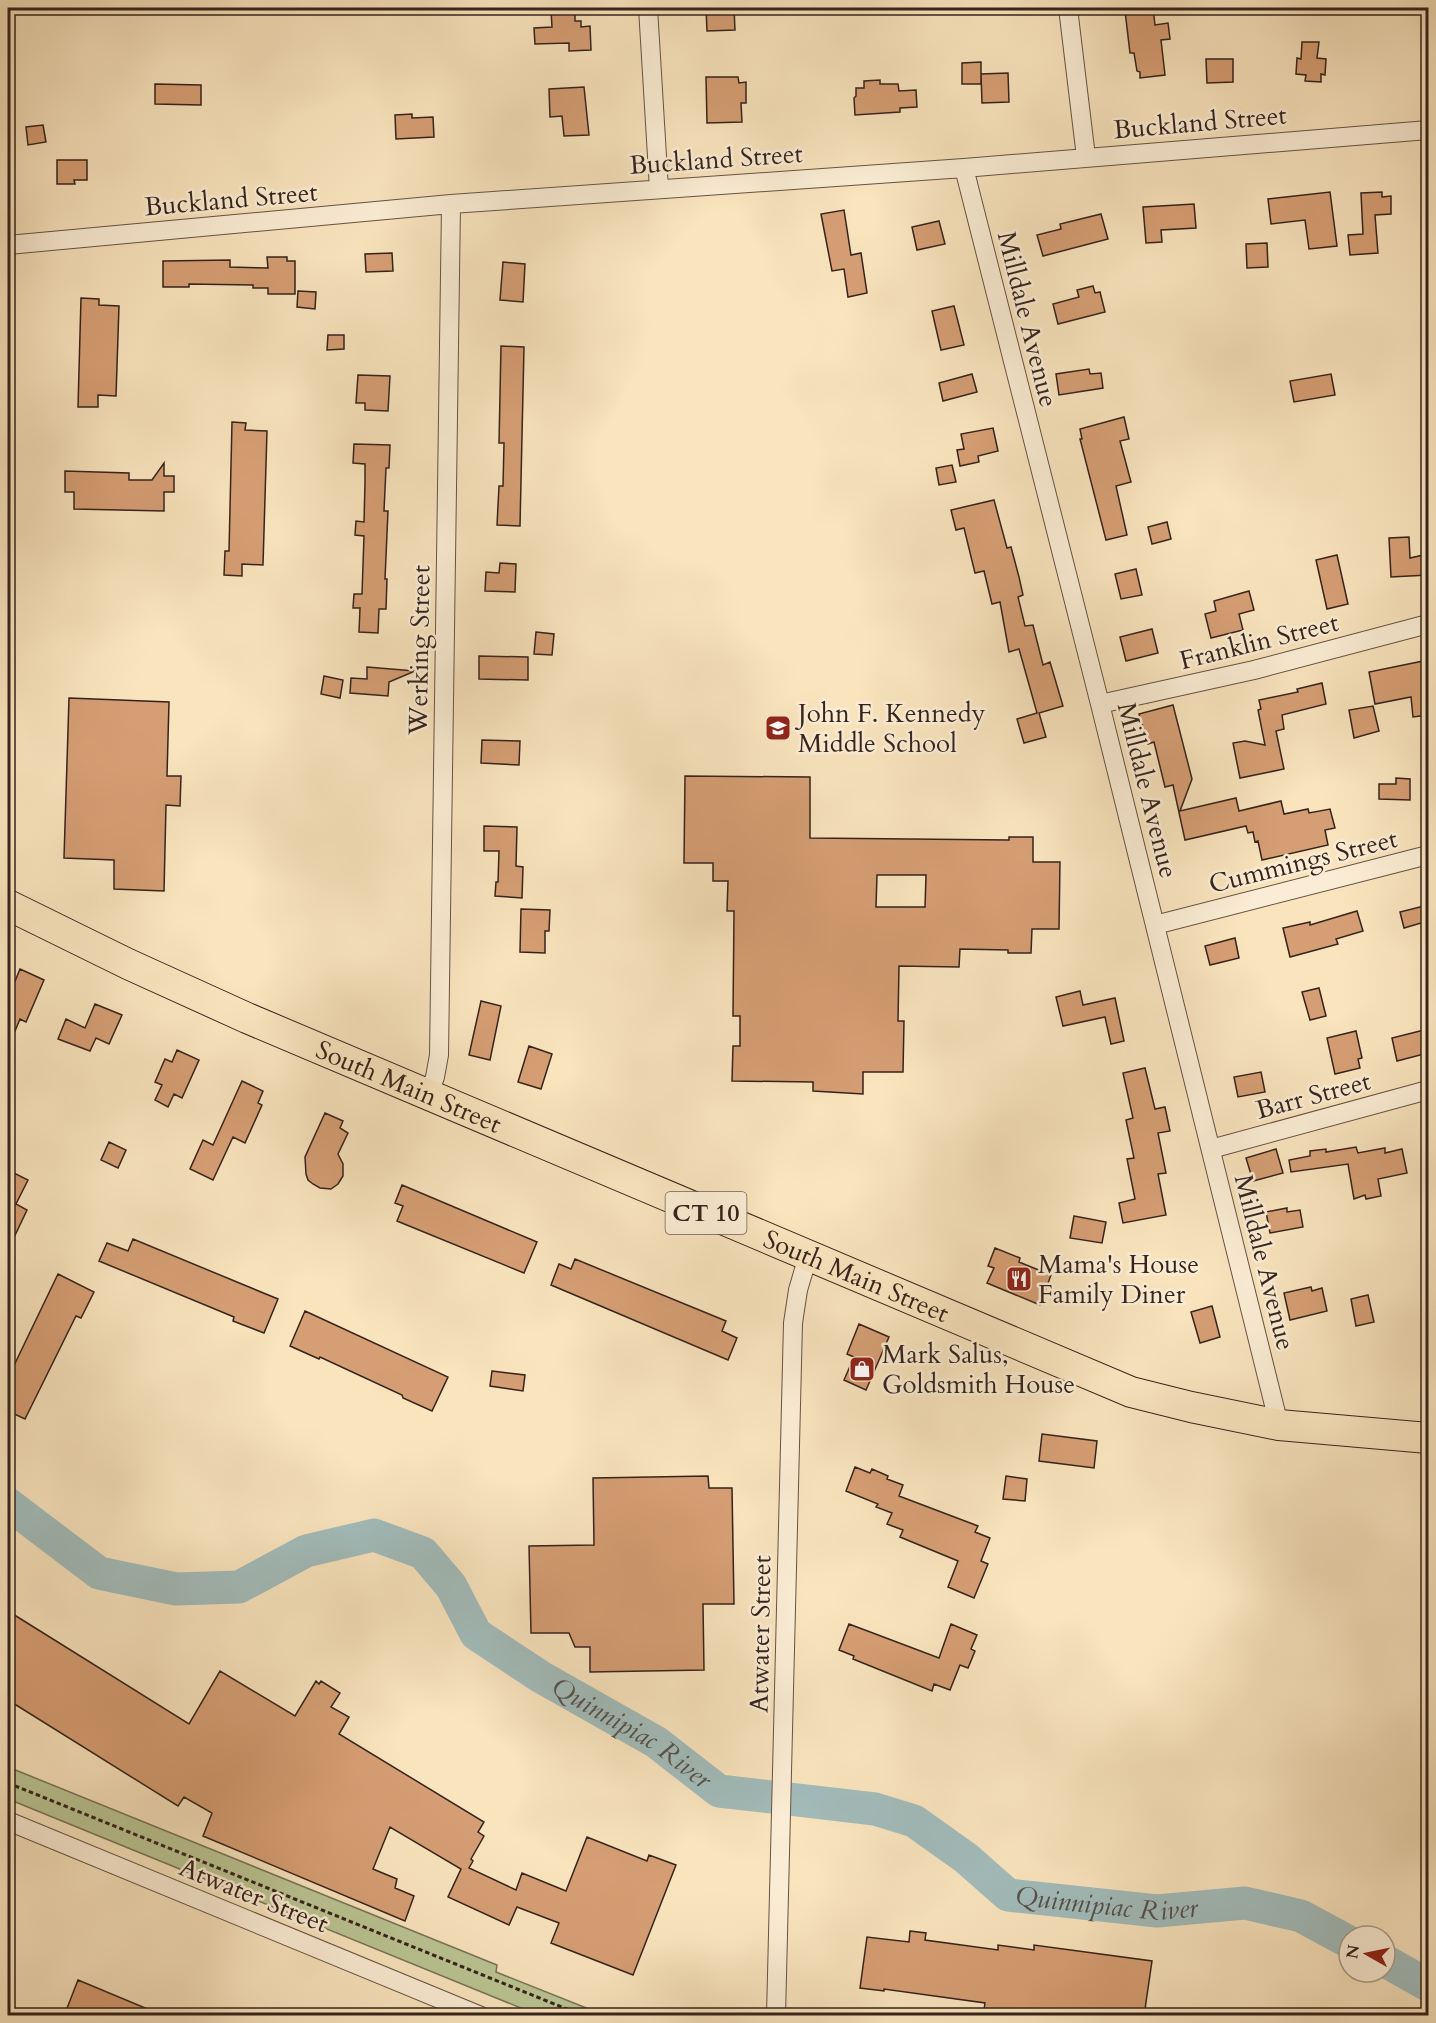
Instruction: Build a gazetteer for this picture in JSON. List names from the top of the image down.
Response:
{
  "streets": {
    "highway": ["South Main Street", "CT 10"],
    "street": [
      "Buckland Street",
      "Milldale Avenue",
      "Franklin Street",
      "Werking Street",
      "Cummings Street",
      "Barr Street",
      "Atwater Street"
    ]
  },
  "crossings": [
    ["Buckland Street", "Milldale Avenue"],
    ["Buckland Street", "Werking Street"],
    ["Milldale Avenue", "Franklin Street"],
    ["Milldale Avenue", "Cummings Street"],
    ["Milldale Avenue", "South Main Street"],
    ["Milldale Avenue", "Barr Street"],
    ["Werking Street", "South Main Street"],
    ["South Main Street", "Atwater Street"]
  ],
  "water": ["Quinnipiac River"],
  "places": {
    "school or university": ["John F. Kennedy Middle School"],
    "restaurant": ["Mama's House Family Diner"],
    "shop": ["Mark Salus, Goldsmith House"]
  },
  "north": "left"
}
